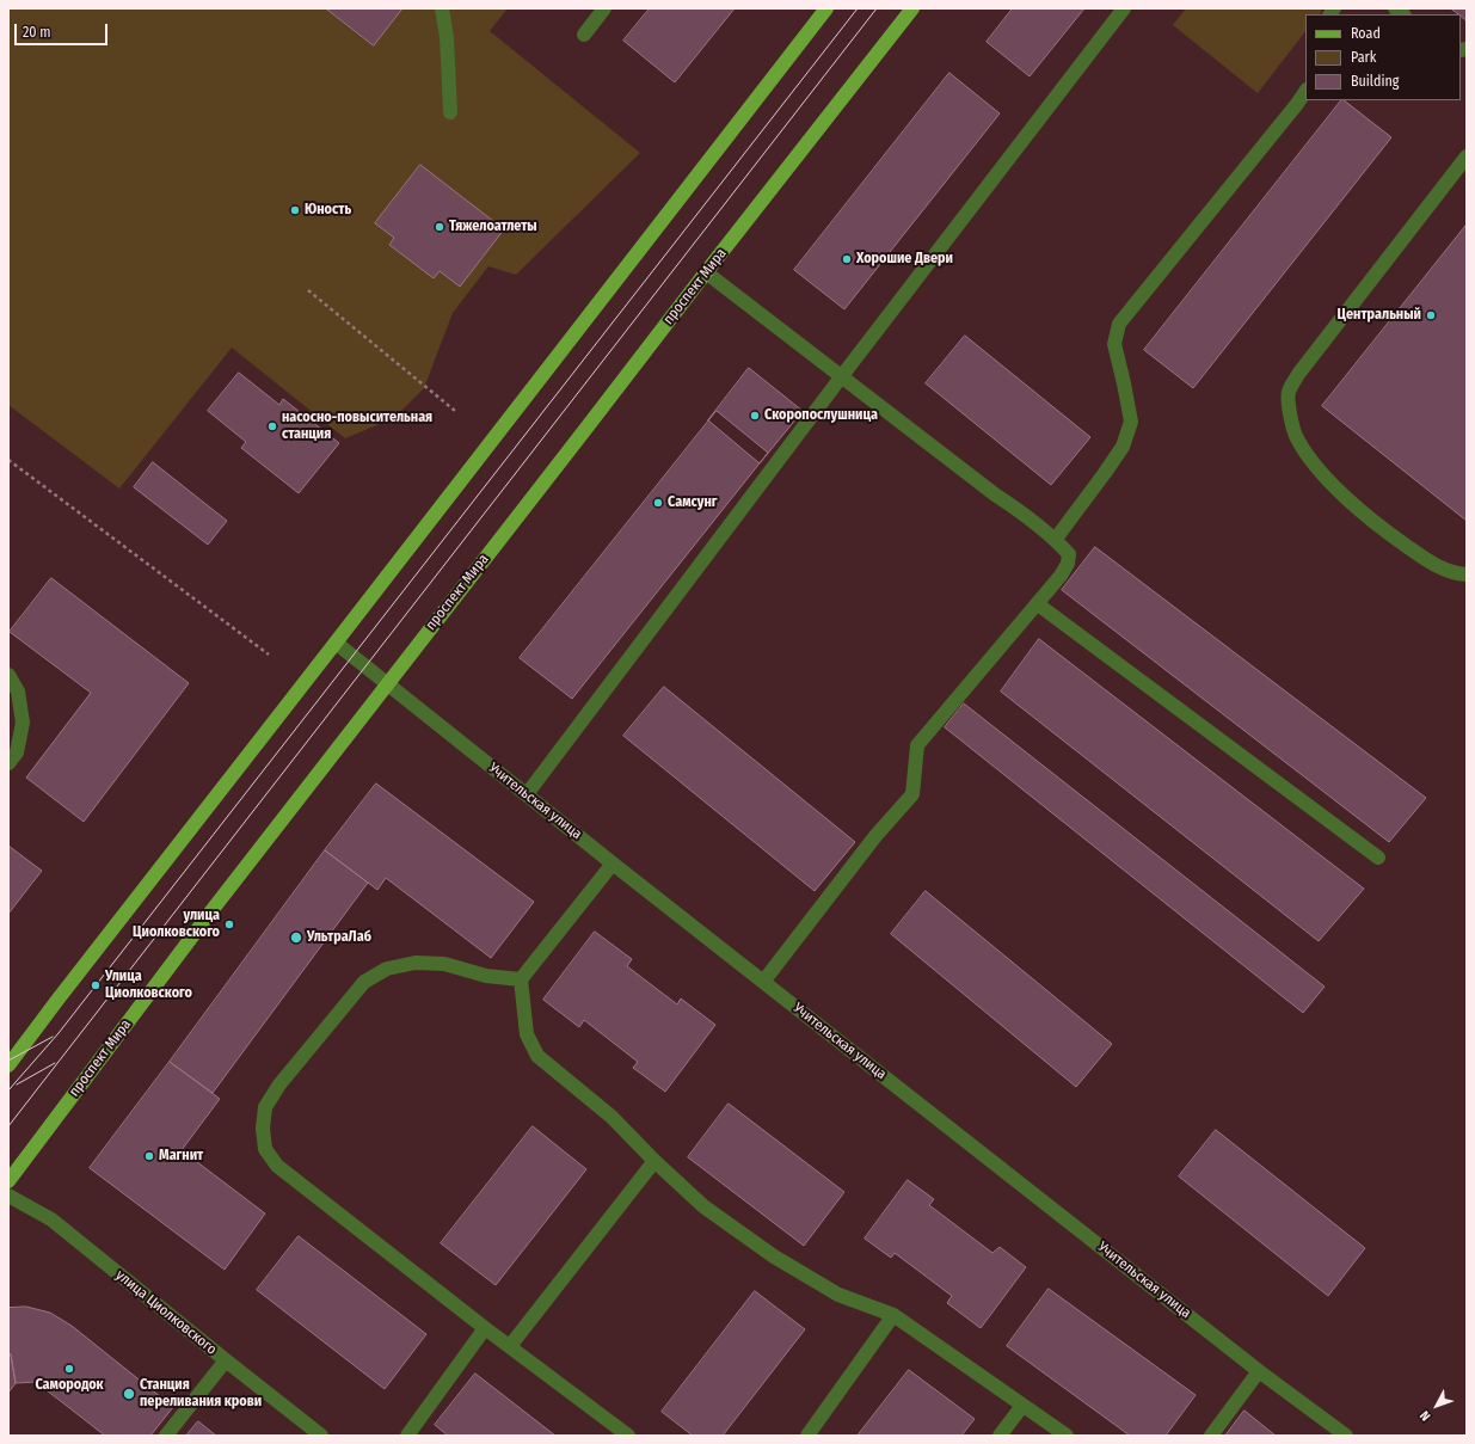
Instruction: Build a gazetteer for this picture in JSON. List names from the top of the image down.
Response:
{
  "streets": {
    "main road": ["проспект Мира"],
    "street": ["Учительская улица", "улица Циолковского"]
  },
  "crossings": [
    ["проспект Мира", "Учительская улица"]
  ],
  "places": [
    "Юность",
    "Тяжелоатлеты",
    "Хорошие Двери",
    "Центральный",
    "Скоропослушница",
    "насосно-повысительная станция",
    "Самсунг",
    "улица Циолковского",
    "УльтраЛаб",
    "Улица Циолковского",
    "Магнит",
    "Самородок",
    "Станция переливания крови"
  ],
  "legend": ["Road", "Park", "Building"],
  "scale_bar": "20 m",
  "north": "bottom left"
}
